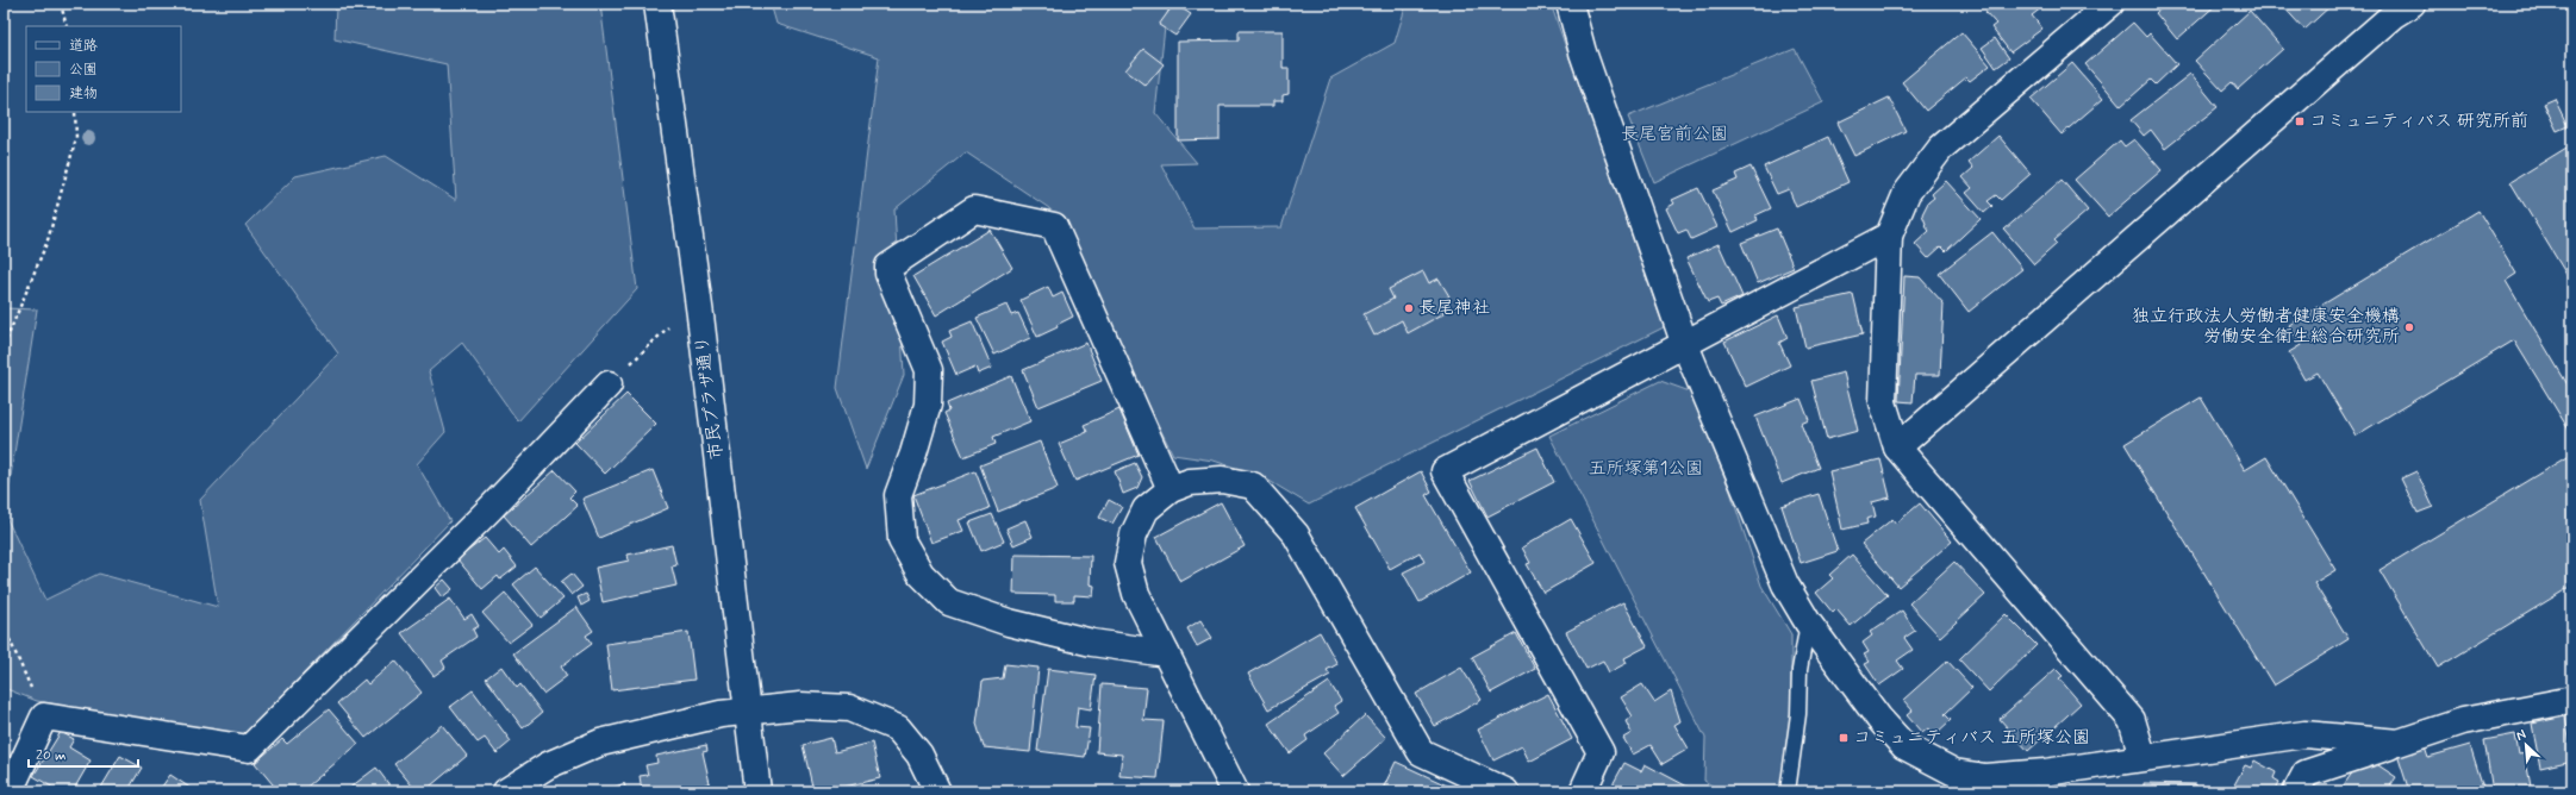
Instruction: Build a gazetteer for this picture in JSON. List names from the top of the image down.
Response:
{
  "streets": {
    "street": ["市民プラザ通り"]
  },
  "parks": ["長尾宮前公園", "五所塚第1公園"],
  "places": {
    "transit": ["コミュニティバス 研究所前", "コミュニティバス 五所塚公園"],
    "other": ["長尾神社", "独立行政法人労働者健康安全機構 労働安全衛生総合研究所"]
  },
  "legend": ["道路", "公園", "建物"],
  "scale_bar": "20 m",
  "north": "top left"
}
